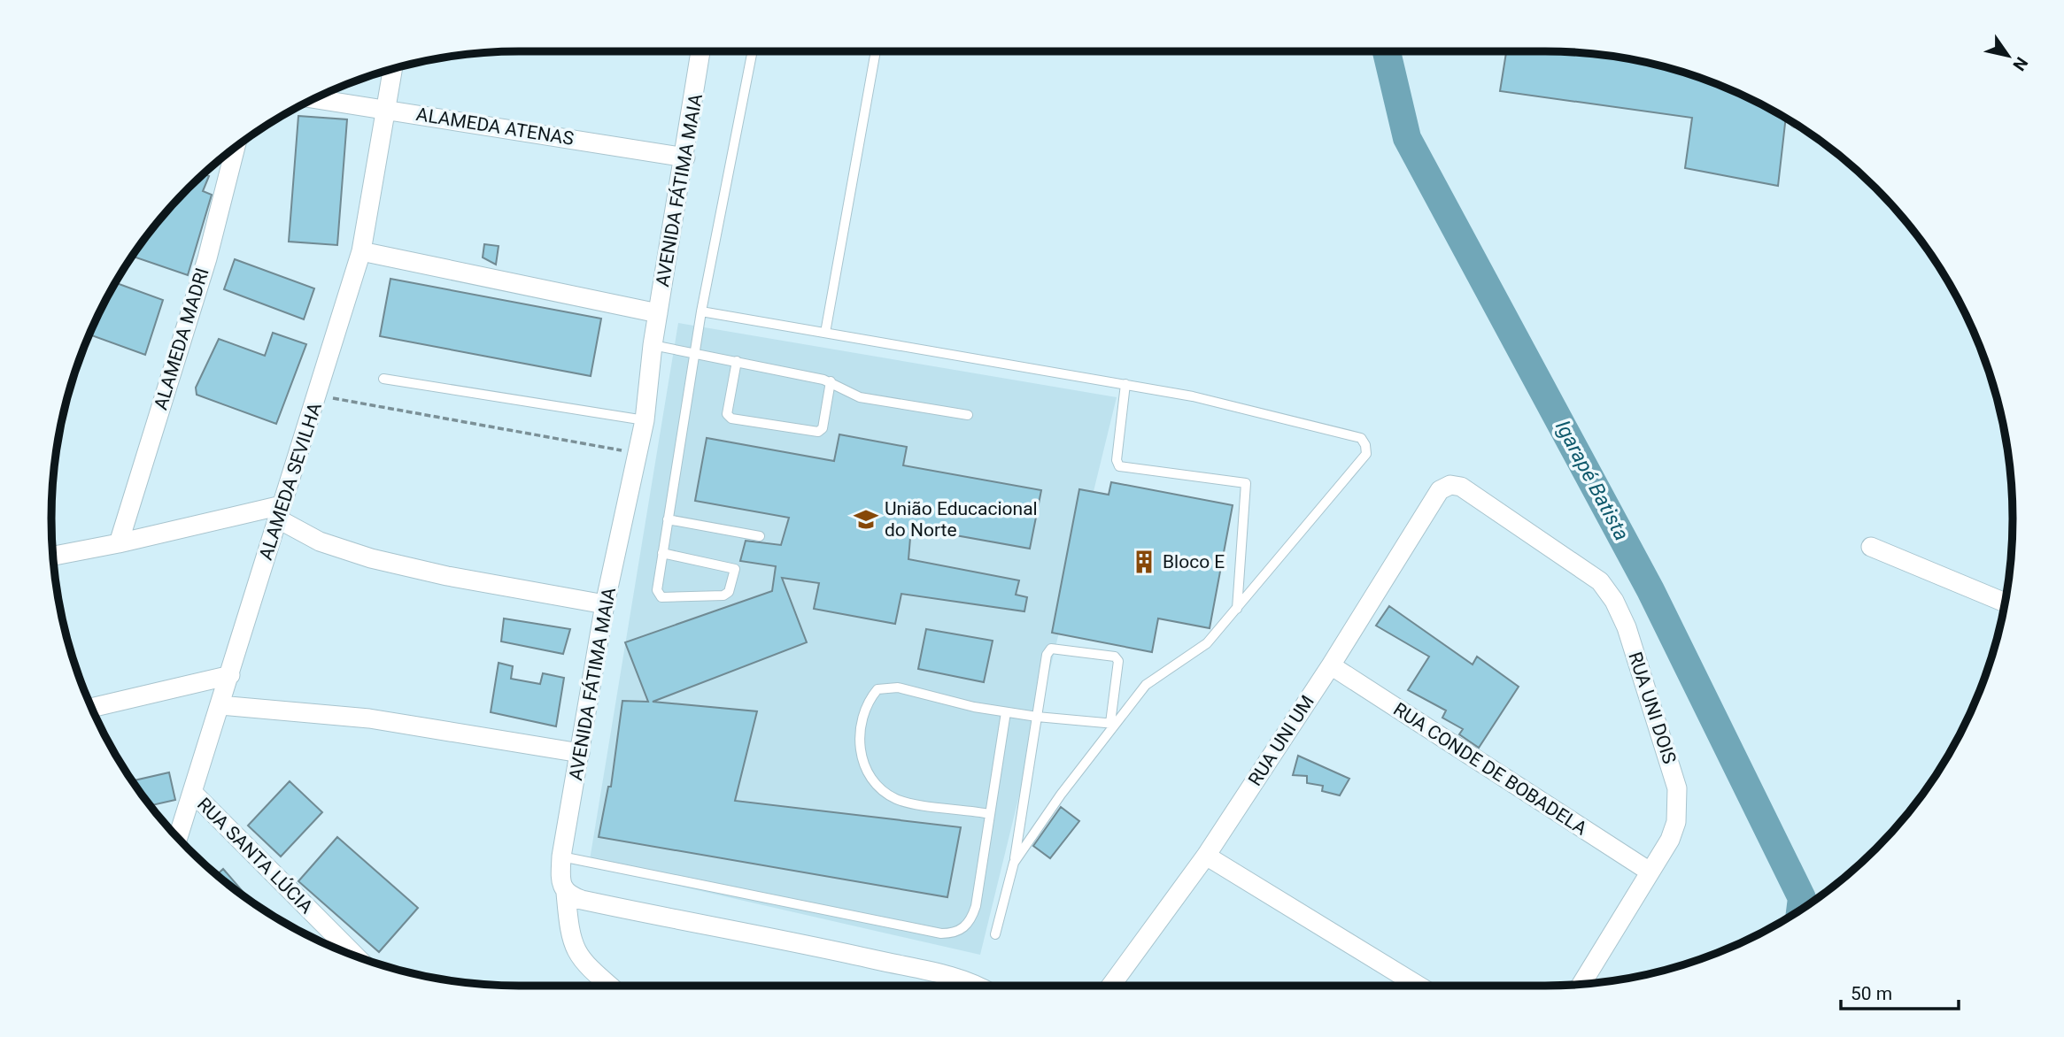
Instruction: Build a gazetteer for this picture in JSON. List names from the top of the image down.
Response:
{
  "streets": {
    "street": [
      "ALAMEDA ATENAS",
      "AVENIDA FÁTIMA MAIA",
      "ALAMEDA MADRI",
      "ALAMEDA SEVILHA",
      "RUA UNI DOIS",
      "RUA UNI UM",
      "RUA CONDE DE BOBADELA",
      "RUA SANTA LÚCIA"
    ]
  },
  "crossings": [
    ["ALAMEDA ATENAS", "AVENIDA FÁTIMA MAIA"],
    ["ALAMEDA ATENAS", "ALAMEDA SEVILHA"],
    ["ALAMEDA SEVILHA", "RUA SANTA LÚCIA"],
    ["RUA UNI DOIS", "RUA UNI UM"],
    ["RUA UNI DOIS", "RUA CONDE DE BOBADELA"],
    ["RUA UNI UM", "RUA CONDE DE BOBADELA"]
  ],
  "water": ["Igarapé Batista"],
  "places": {
    "school or university": ["União Educacional do Norte"],
    "building": ["Bloco E"]
  },
  "scale_bar": "50 m",
  "north": "bottom right"
}
